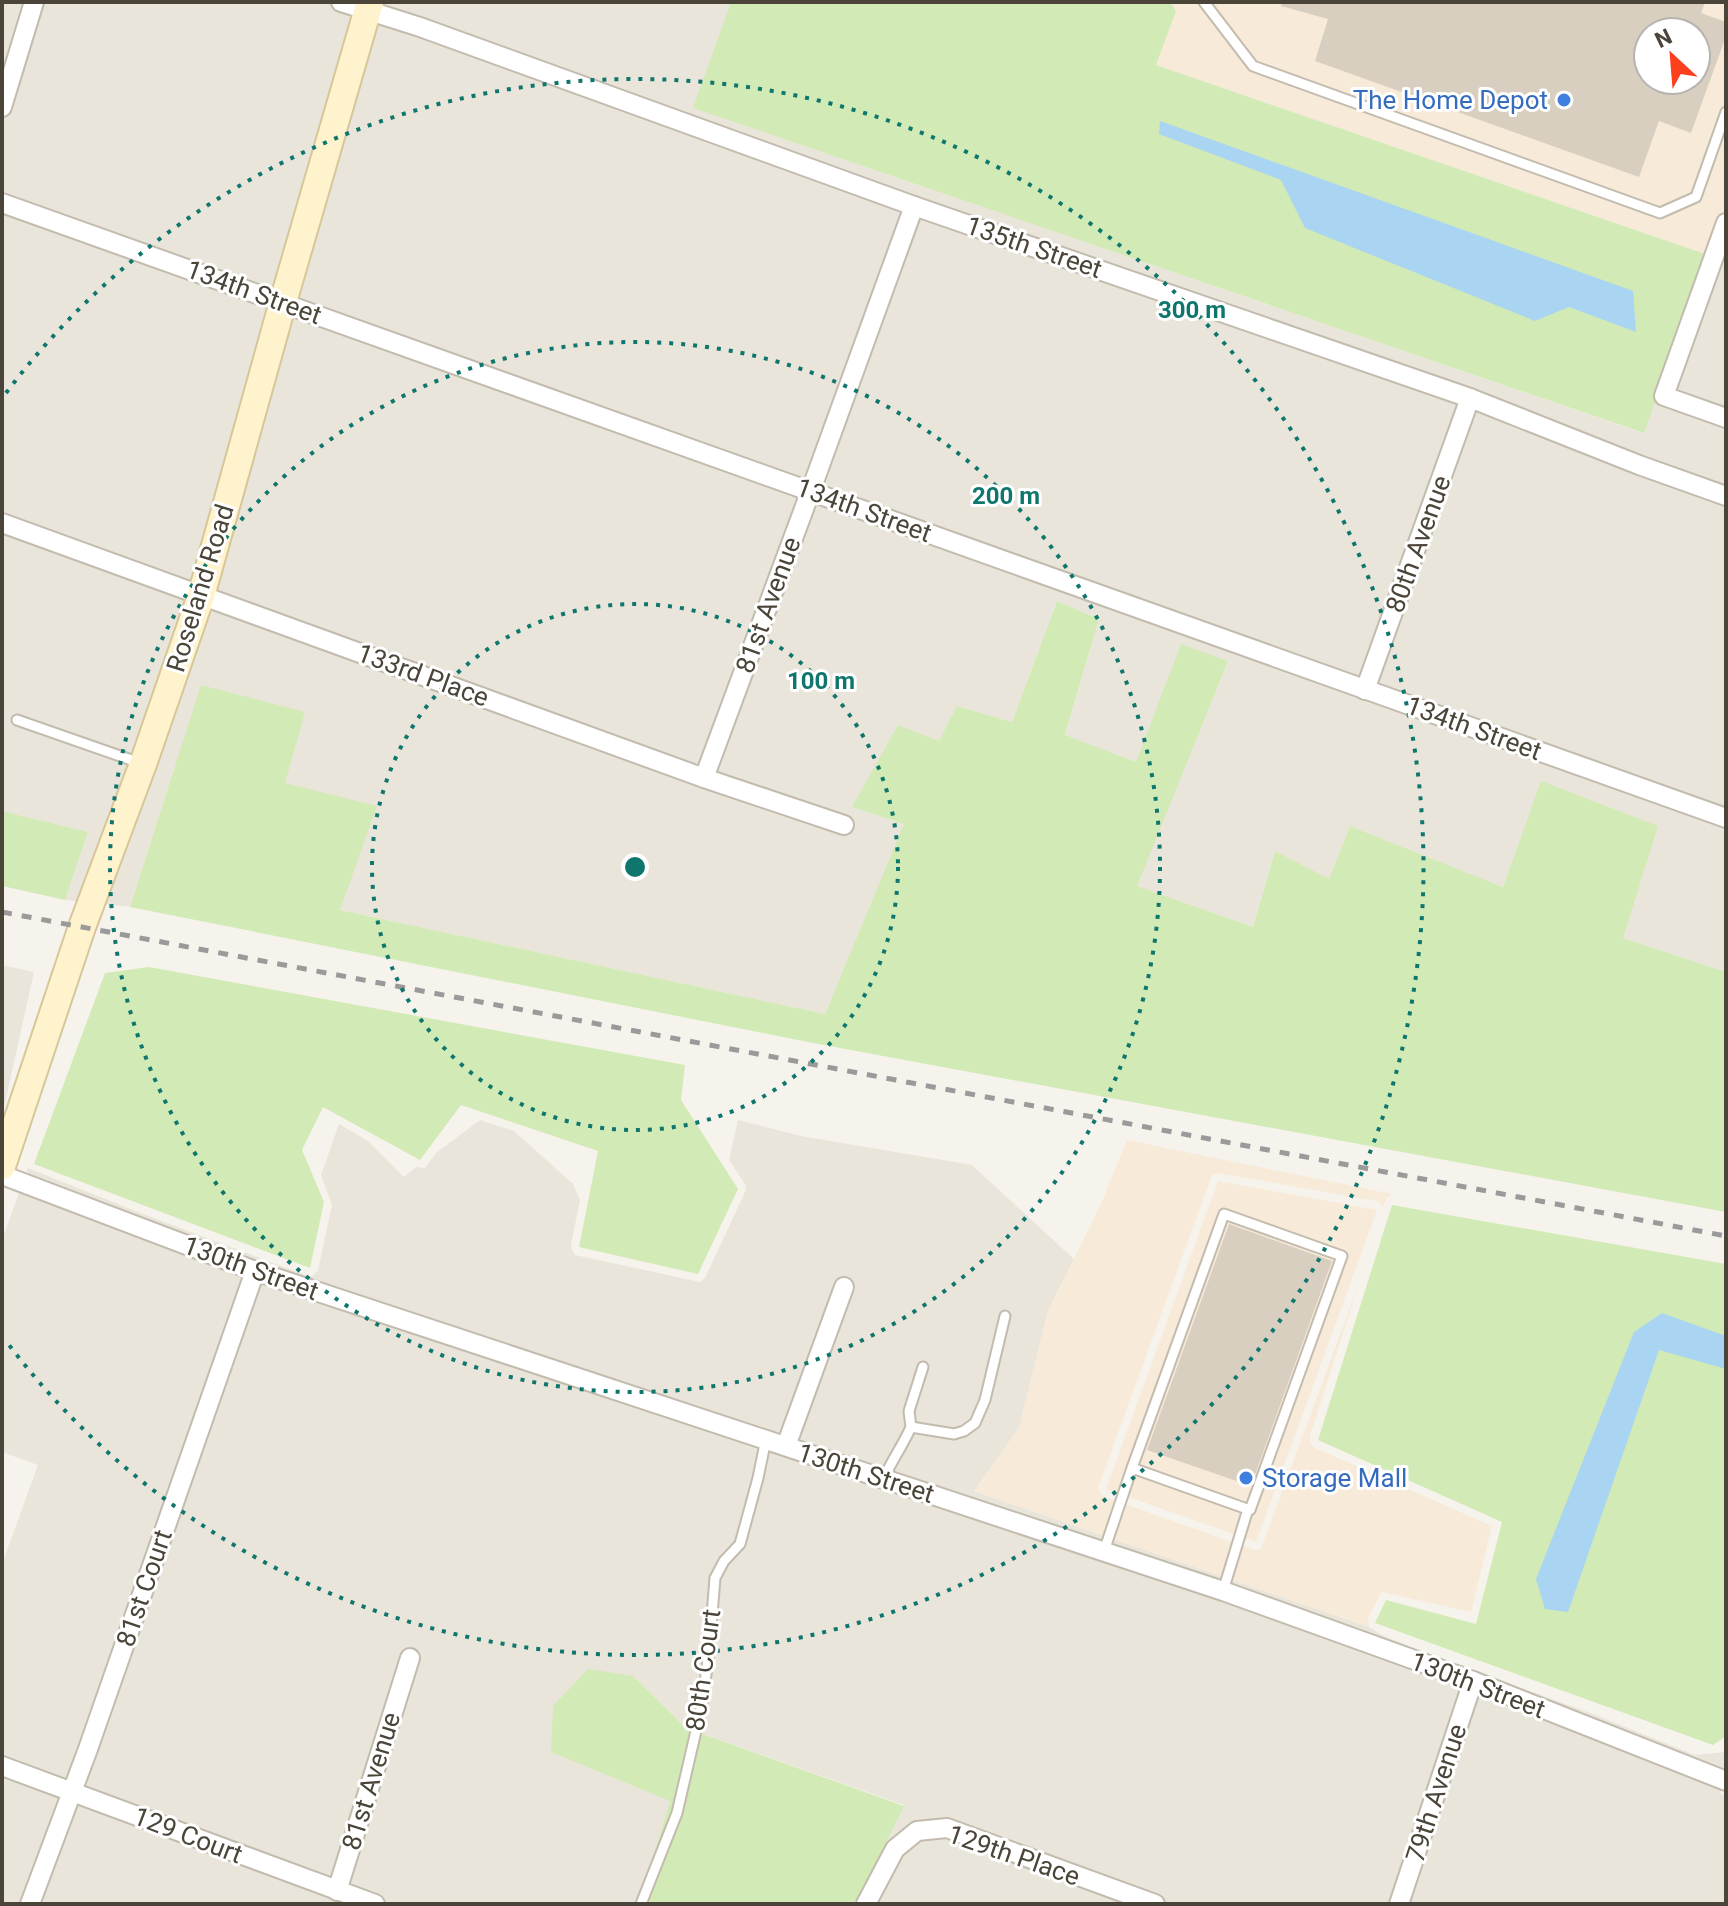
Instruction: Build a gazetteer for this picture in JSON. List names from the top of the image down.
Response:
{
  "streets": {
    "main road": ["Roseland Road"],
    "street": [
      "135th Street",
      "134th Street",
      "80th Avenue",
      "81st Avenue",
      "133rd Place",
      "130th Street",
      "81st Court",
      "79th Avenue",
      "129 Court",
      "129th Place"
    ],
    "lane": ["80th Court"]
  },
  "crossings": [
    ["135th Street", "80th Avenue"],
    ["135th Street", "Roseland Road"],
    ["135th Street", "81st Avenue"],
    ["134th Street", "80th Avenue"],
    ["134th Street", "Roseland Road"],
    ["134th Street", "81st Avenue"],
    ["Roseland Road", "133rd Place"],
    ["81st Avenue", "133rd Place"],
    ["81st Avenue", "129 Court"],
    ["130th Street", "81st Court"],
    ["130th Street", "80th Court"],
    ["130th Street", "79th Avenue"],
    ["81st Court", "129 Court"]
  ],
  "places": ["The Home Depot", "Storage Mall"],
  "north": "top left",
  "rings": ["300 m", "200 m", "100 m"]
}
